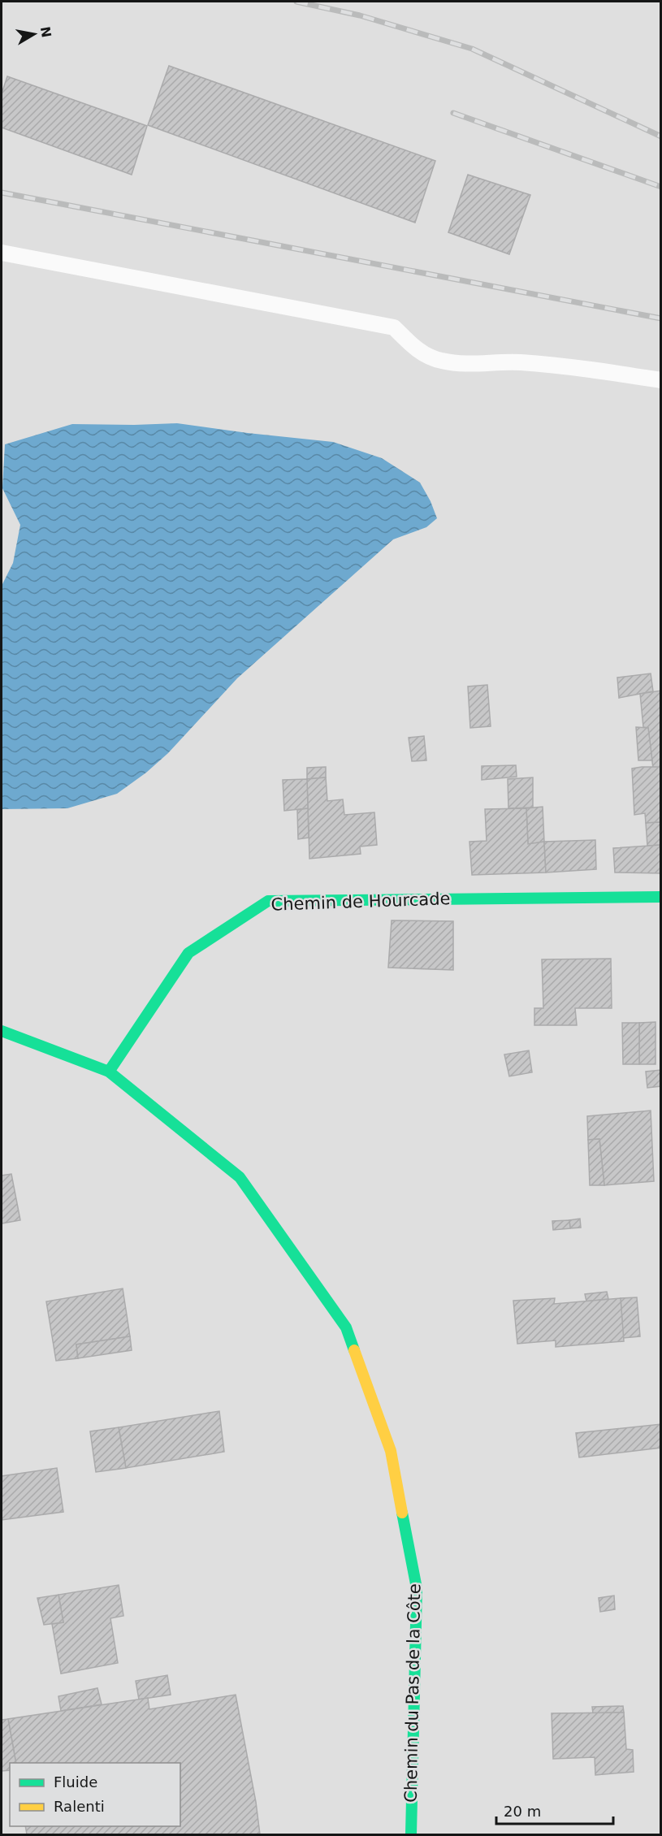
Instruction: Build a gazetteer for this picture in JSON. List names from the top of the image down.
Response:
{
  "streets": {
    "street": ["Chemin de Hourcade", "Chemin du Pas de la Côte"]
  },
  "crossings": [
    ["Chemin de Hourcade", "Chemin du Pas de la Côte"]
  ],
  "legend": ["Fluide", "Ralenti"],
  "scale_bar": "20 m",
  "north": "right"
}
